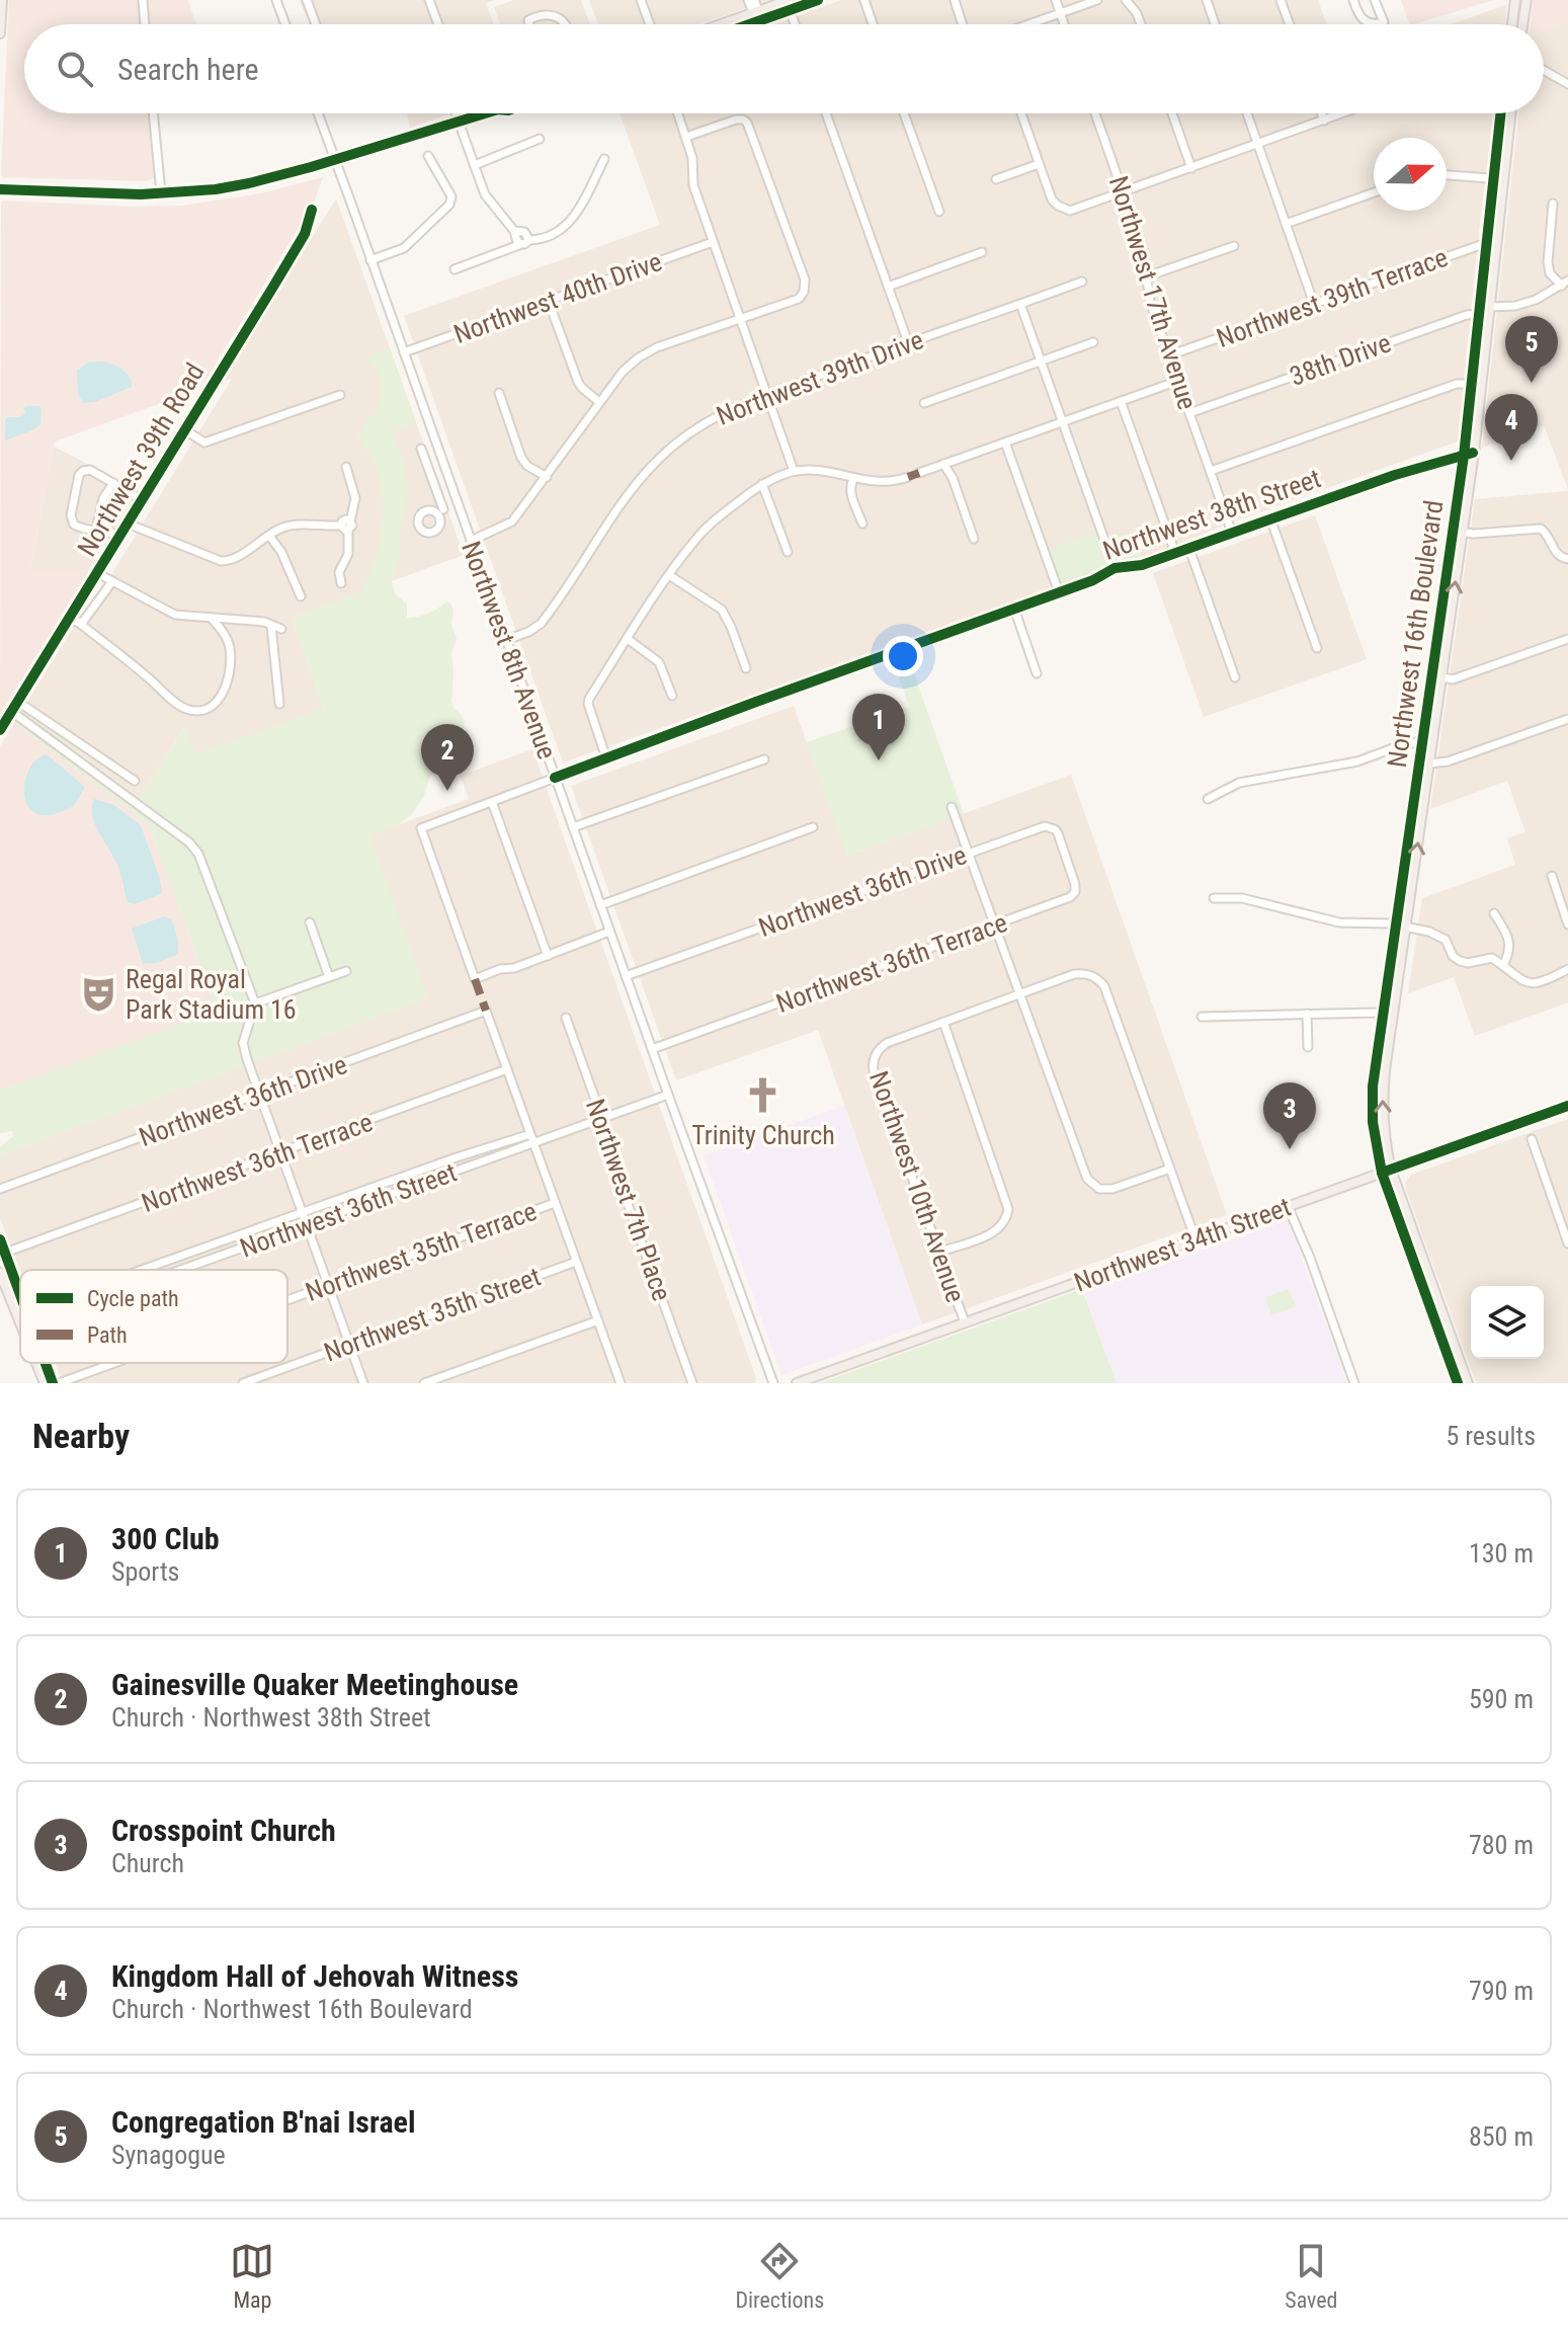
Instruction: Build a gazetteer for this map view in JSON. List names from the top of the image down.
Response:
{
  "streets": {
    "main road": ["Northwest 16th Boulevard", "Northwest 34th Street"],
    "street": [
      "Northwest 17th Avenue",
      "Northwest 40th Drive",
      "Northwest 39th Terrace",
      "38th Drive",
      "Northwest 39th Drive",
      "Northwest 39th Road",
      "Northwest 38th Street",
      "Northwest 8th Avenue",
      "Northwest 36th Drive",
      "Northwest 36th Terrace",
      "Northwest 10th Avenue",
      "Northwest 7th Place",
      "Northwest 36th Street",
      "Northwest 35th Terrace",
      "Northwest 35th Street"
    ]
  },
  "crossings": [
    ["Northwest 17th Avenue", "Northwest 39th Terrace"],
    ["Northwest 17th Avenue", "38th Drive"],
    ["Northwest 17th Avenue", "Northwest 38th Street"],
    ["Northwest 40th Drive", "Northwest 8th Avenue"],
    ["Northwest 39th Terrace", "Northwest 16th Boulevard"],
    ["38th Drive", "Northwest 16th Boulevard"],
    ["Northwest 39th Drive", "Northwest 8th Avenue"],
    ["Northwest 38th Street", "Northwest 16th Boulevard"],
    ["Northwest 38th Street", "Northwest 8th Avenue"],
    ["Northwest 16th Boulevard", "Northwest 34th Street"],
    ["Northwest 8th Avenue", "Northwest 36th Drive"],
    ["Northwest 8th Avenue", "Northwest 36th Terrace"],
    ["Northwest 8th Avenue", "Northwest 36th Street"],
    ["Northwest 36th Drive", "Northwest 36th Terrace"],
    ["Northwest 10th Avenue", "Northwest 34th Street"],
    ["Northwest 7th Place", "Northwest 36th Street"]
  ],
  "places": {
    "theatre": ["Regal Royal Park Stadium 16"],
    "church": ["Trinity Church"]
  },
  "legend": ["Cycle path", "Path"],
  "north": "right",
  "page": {
    "search": "Search here",
    "pins": [
      "5",
      "4",
      "1",
      "2",
      "3"
    ],
    "heading": ["Nearby", "5 results"],
    "list": [
      {
        "mark": "1",
        "name": "300 Club",
        "note": "Sports",
        "value": "130 m"
      },
      {
        "mark": "2",
        "name": "Gainesville Quaker Meetinghouse",
        "note": "Church · Northwest 38th Street",
        "value": "590 m"
      },
      {
        "mark": "3",
        "name": "Crosspoint Church",
        "note": "Church",
        "value": "780 m"
      },
      {
        "mark": "4",
        "name": "Kingdom Hall of Jehovah Witness",
        "note": "Church · Northwest 16th Boulevard",
        "value": "790 m"
      },
      {
        "mark": "5",
        "name": "Congregation B'nai Israel",
        "note": "Synagogue",
        "value": "850 m"
      }
    ],
    "nav": ["Map", "Directions", "Saved"]
  }
}
